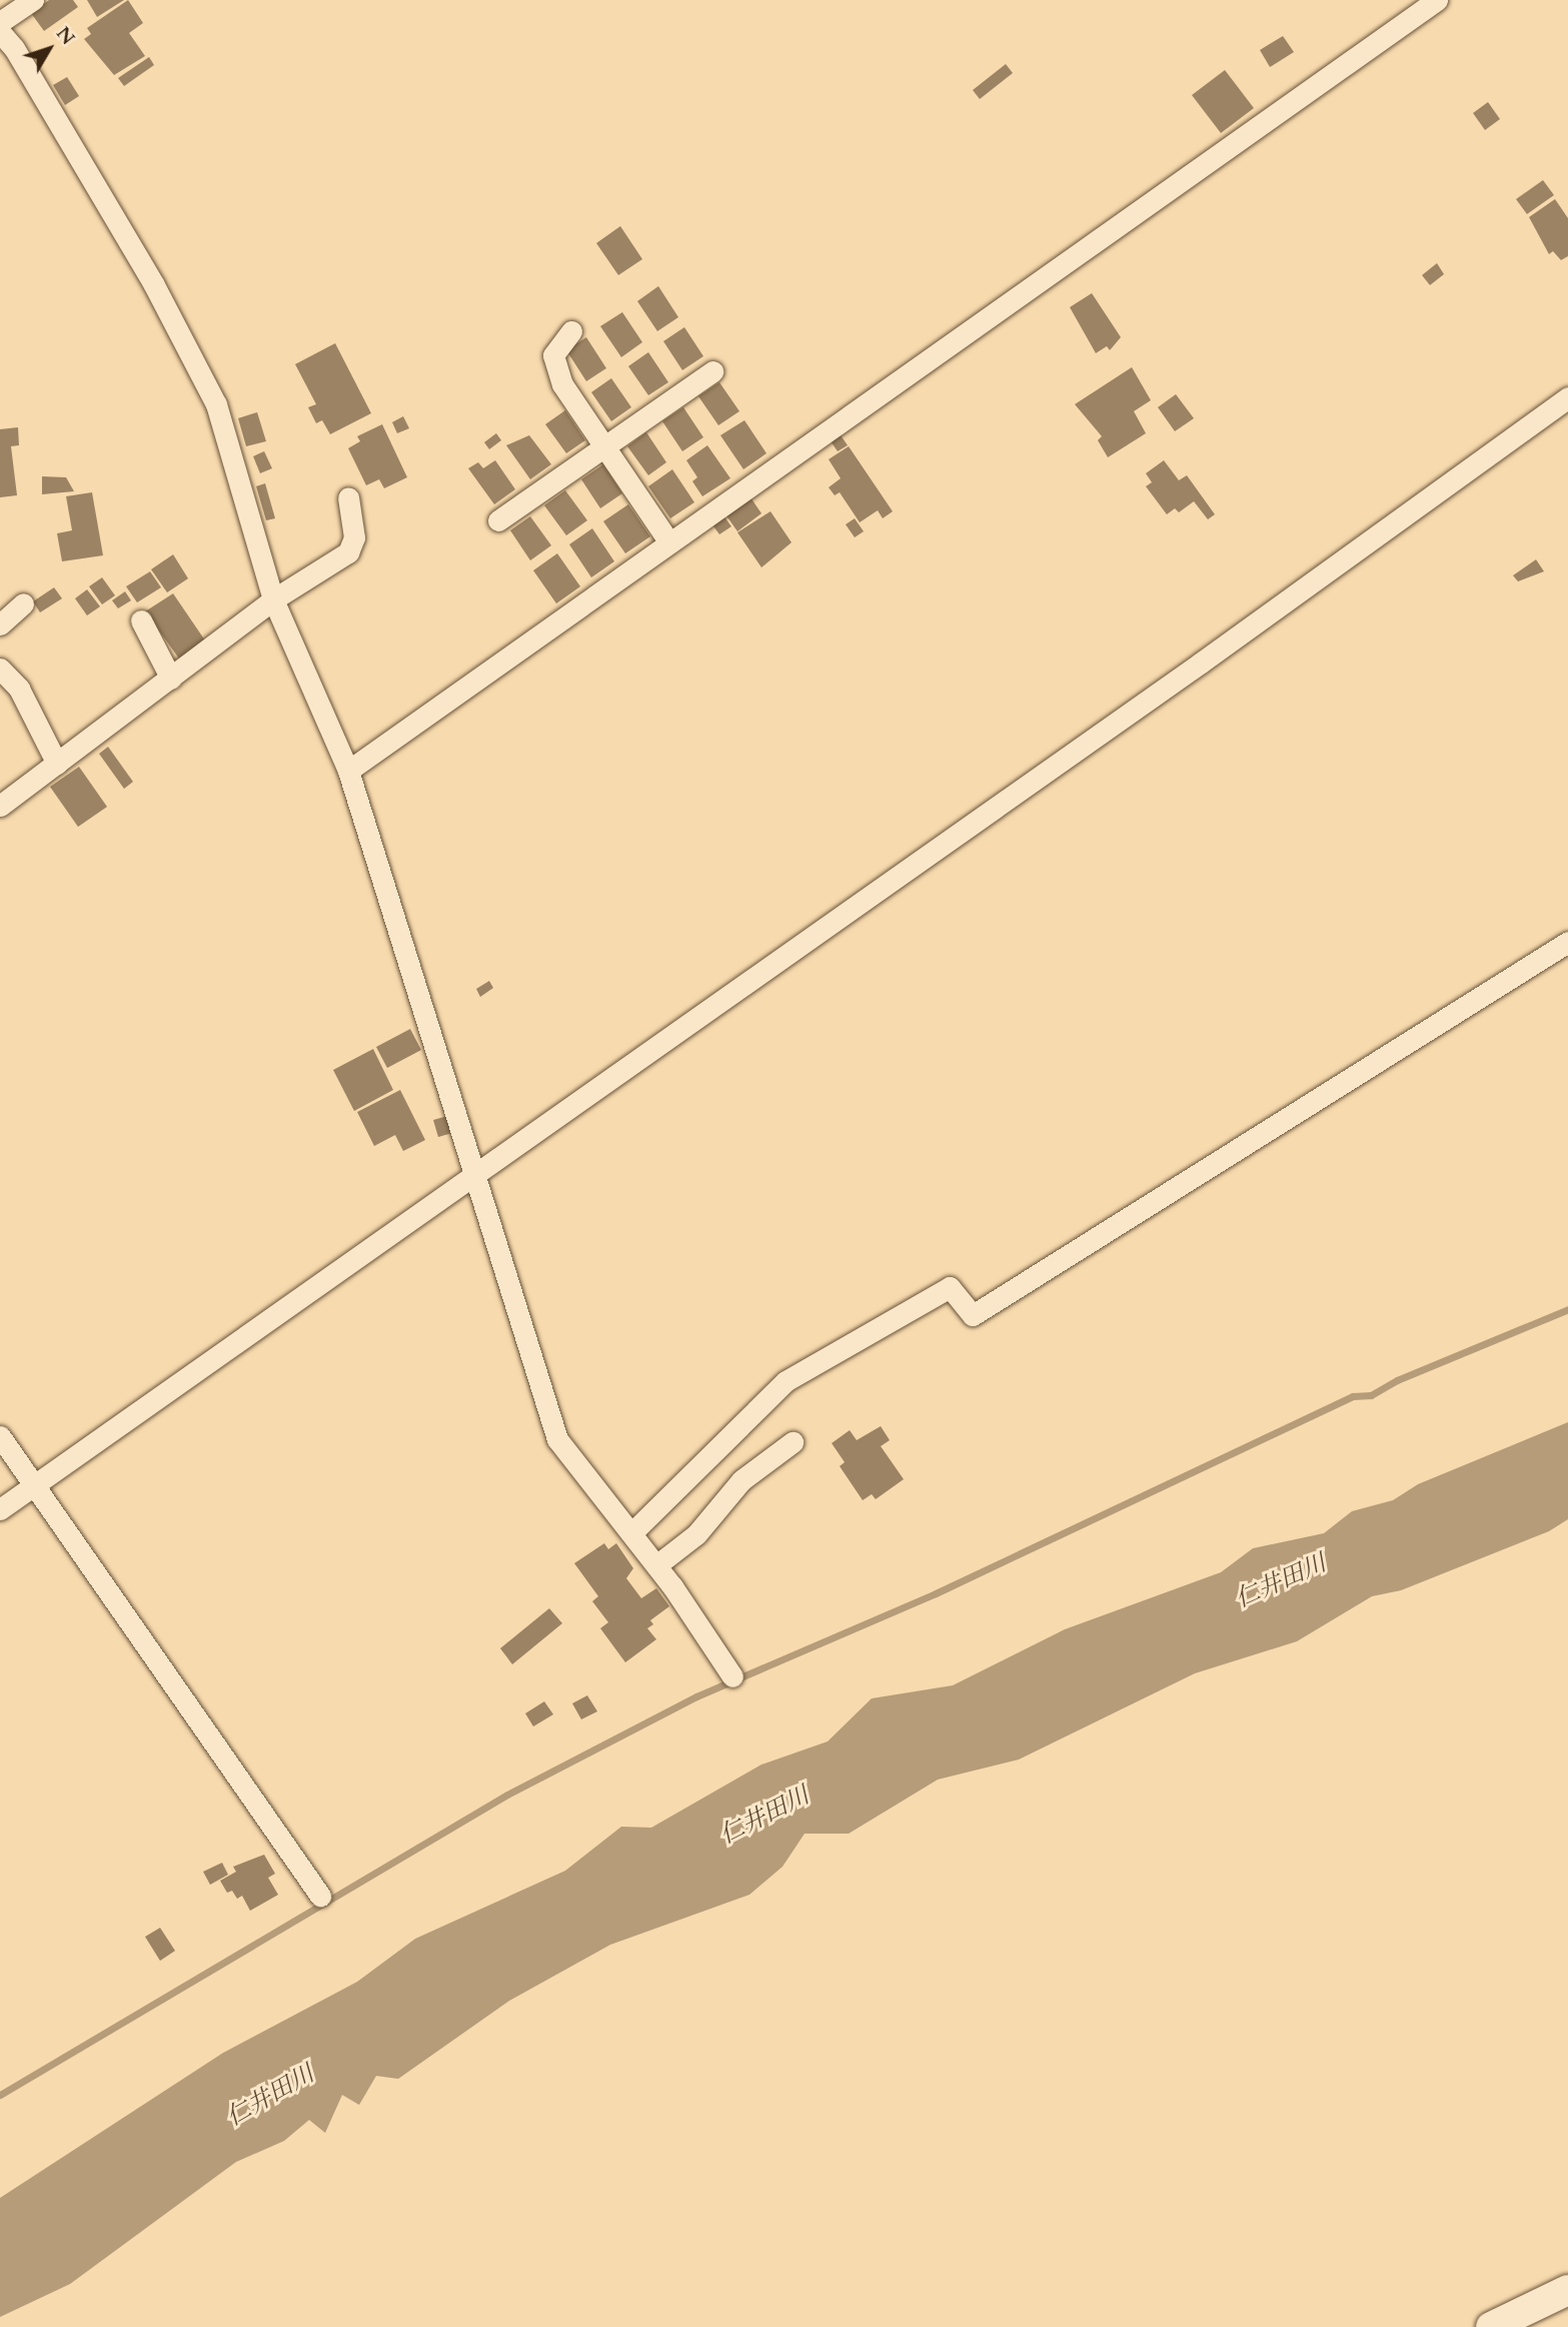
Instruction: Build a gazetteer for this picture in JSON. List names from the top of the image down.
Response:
{
  "water": ["仁井田川"],
  "north": "top right"
}
